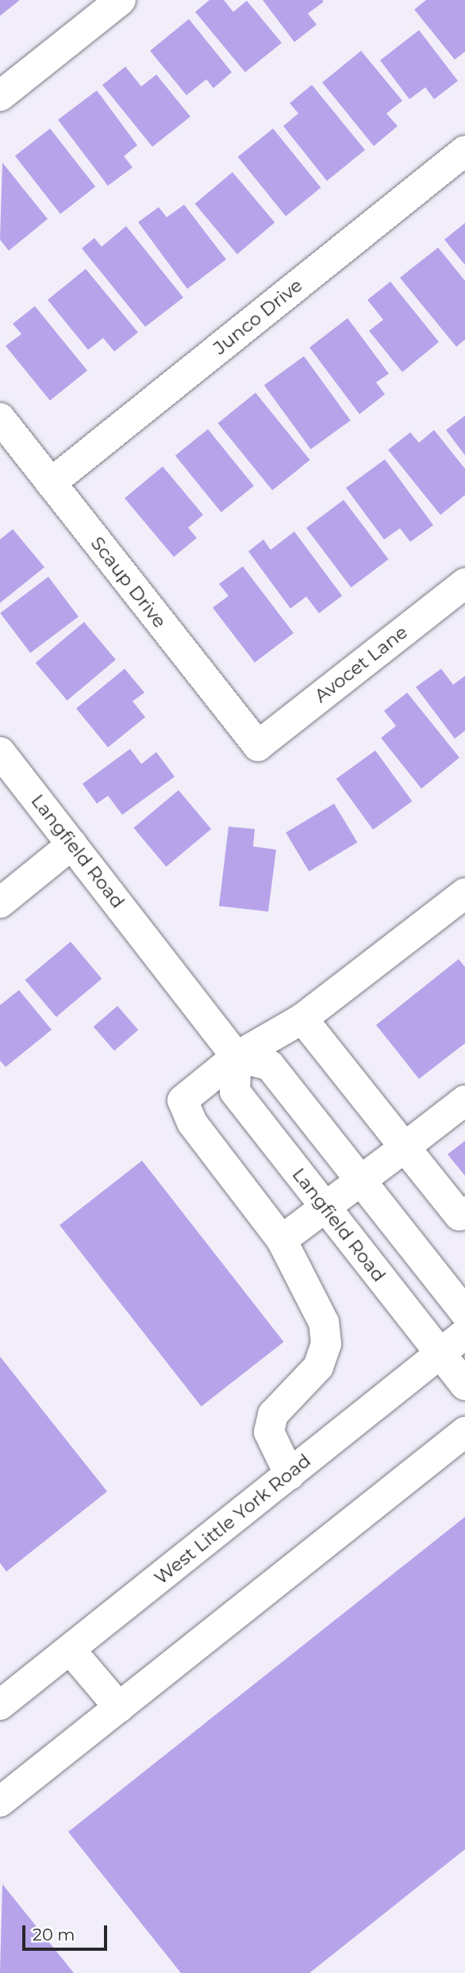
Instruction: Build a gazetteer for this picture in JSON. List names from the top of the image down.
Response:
{
  "streets": {
    "street": [
      "Junco Drive",
      "Scaup Drive",
      "Avocet Lane",
      "Langfield Road",
      "West Little York Road"
    ]
  },
  "crossings": [
    ["Junco Drive", "Scaup Drive"],
    ["Scaup Drive", "Avocet Lane"],
    ["Langfield Road", "West Little York Road"]
  ],
  "scale_bar": "20 m"
}
